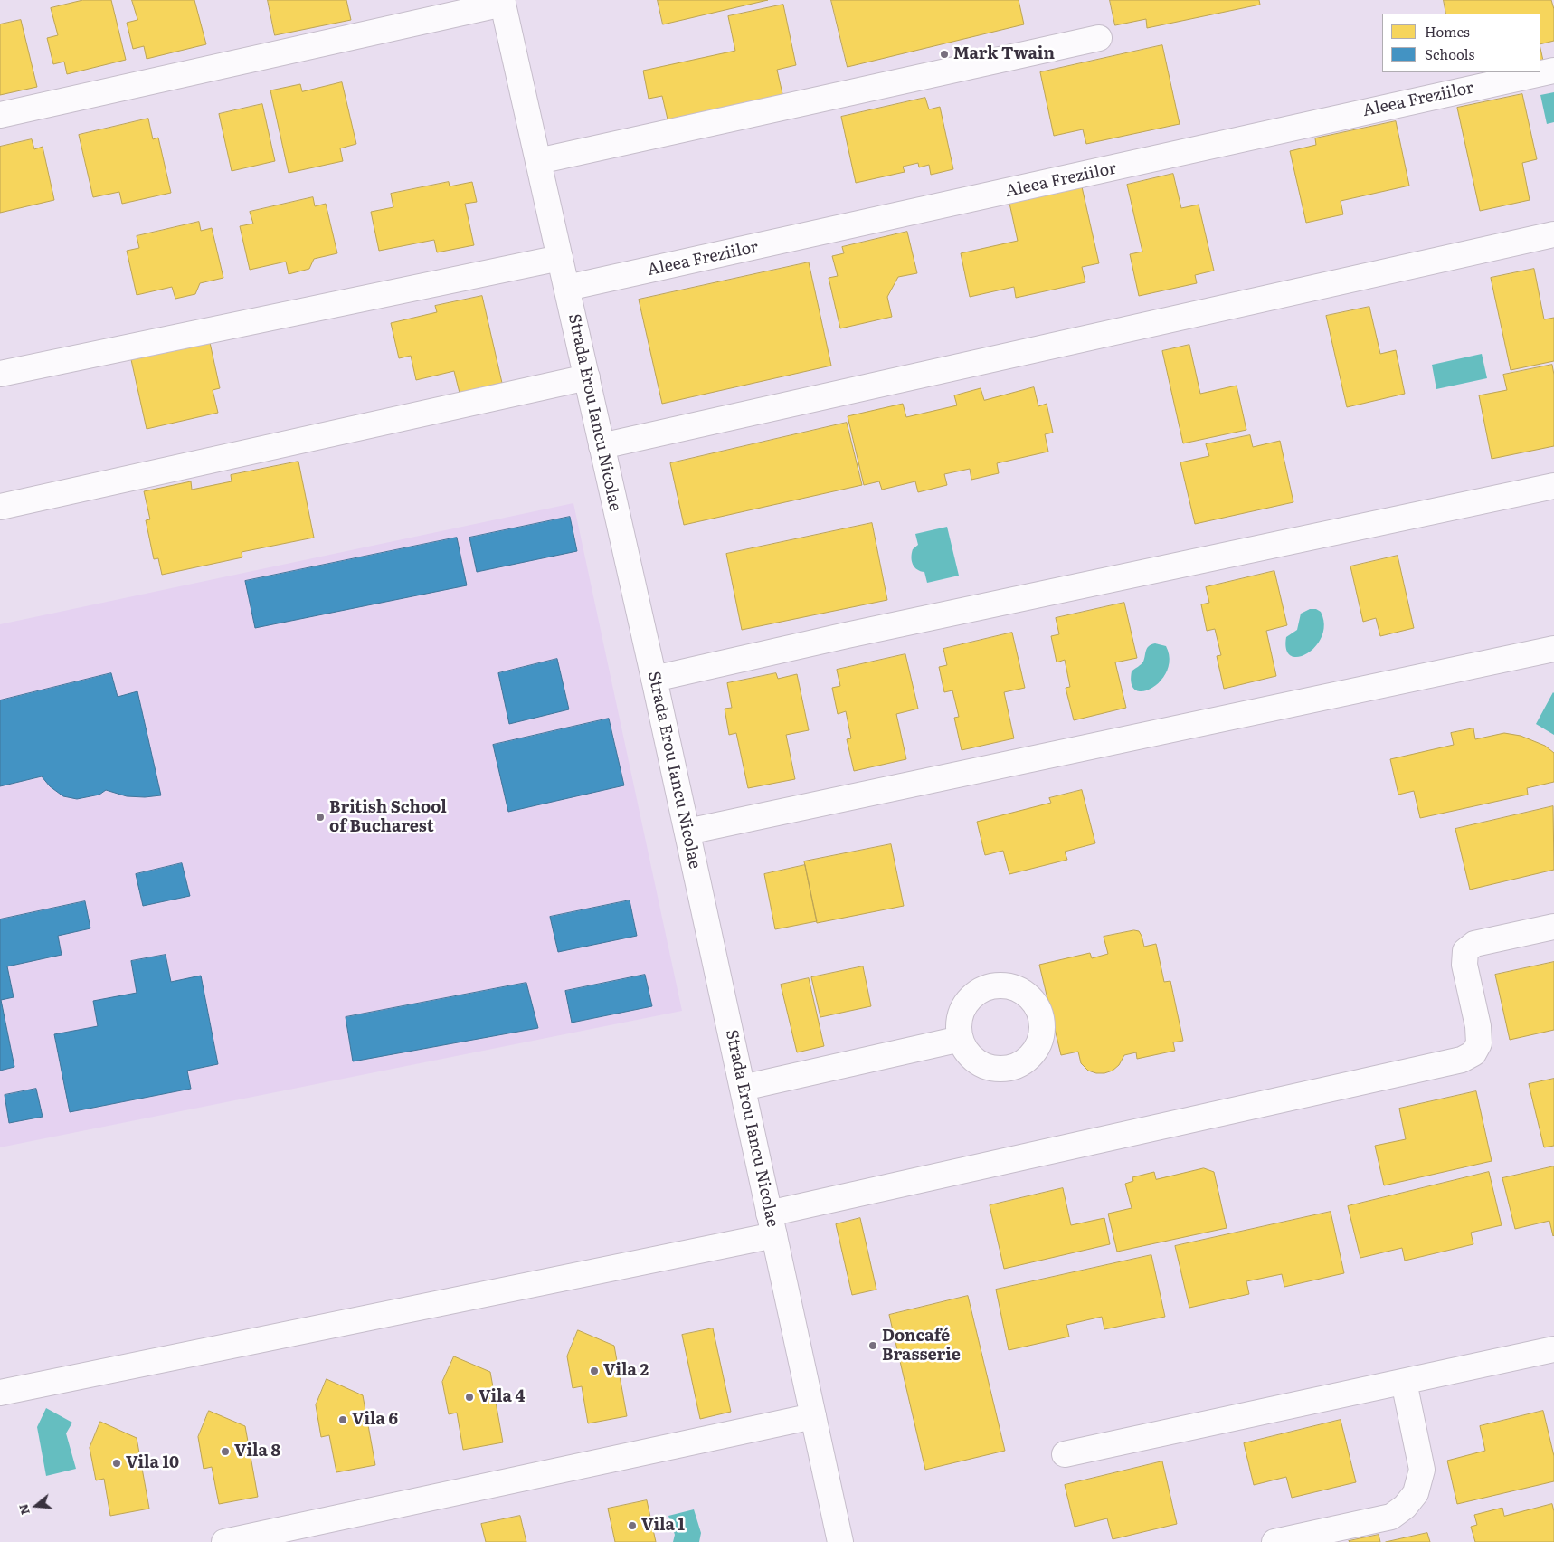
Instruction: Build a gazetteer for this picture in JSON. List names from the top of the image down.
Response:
{
  "streets": {
    "street": ["Aleea Freziilor", "Strada Erou Iancu Nicolae"]
  },
  "crossings": [
    ["Aleea Freziilor", "Strada Erou Iancu Nicolae"]
  ],
  "places": [
    "Mark Twain",
    "British School of Bucharest",
    "Doncafé Brasserie",
    "Vila 2",
    "Vila 4",
    "Vila 6",
    "Vila 8",
    "Vila 10",
    "Vila 1"
  ],
  "legend": ["Homes", "Schools"],
  "north": "left"
}
